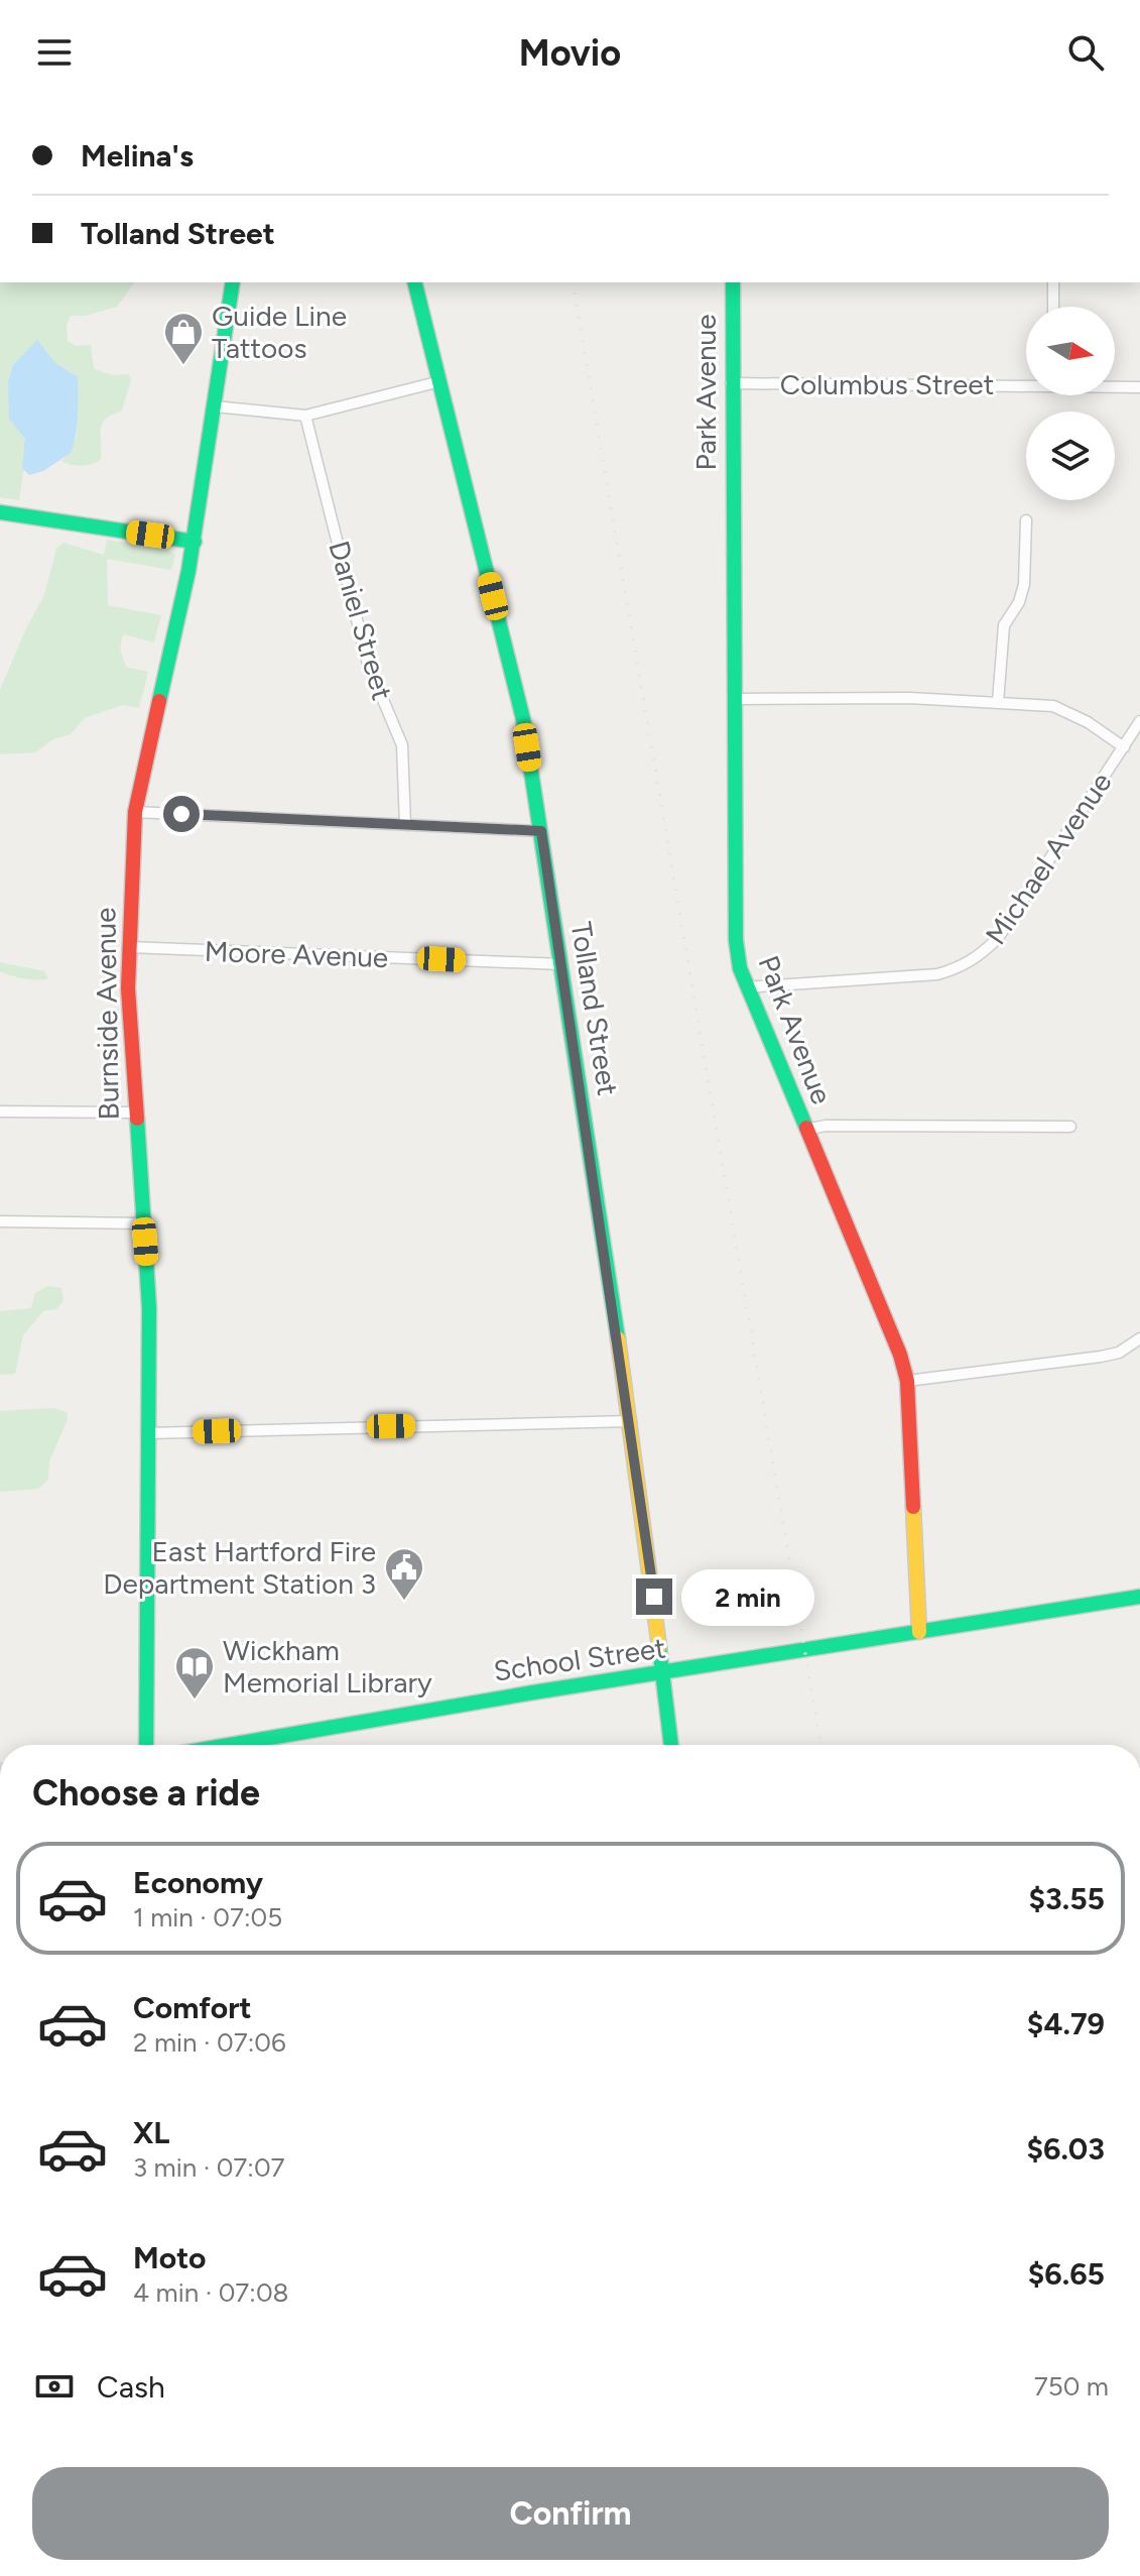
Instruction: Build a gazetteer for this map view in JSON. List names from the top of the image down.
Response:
{
  "streets": {
    "main road": [
      "Park Avenue",
      "Tolland Street",
      "Burnside Avenue",
      "School Street"
    ],
    "street": [
      "Columbus Street",
      "Daniel Street",
      "Michael Avenue",
      "Moore Avenue"
    ]
  },
  "crossings": [
    ["Columbus Street", "Park Avenue"],
    ["Park Avenue", "Michael Avenue"],
    ["Park Avenue", "School Street"],
    ["Moore Avenue", "Tolland Street"],
    ["Moore Avenue", "Burnside Avenue"],
    ["Tolland Street", "School Street"]
  ],
  "places": {
    "shop": ["Guide Line Tattoos"],
    "public building": ["East Hartford Fire Department Station 3"],
    "library": ["Wickham Memorial Library"]
  },
  "north": "right",
  "page": {
    "header": "Movio",
    "banner": ["Melina's", "Tolland Street"],
    "bubble": "2 min",
    "heading": "Choose a ride",
    "list": [
      {
        "name": "Economy",
        "note": "1 min · 07:05",
        "value": "$3.55"
      },
      {
        "name": "Comfort",
        "note": "2 min · 07:06",
        "value": "$4.79"
      },
      {
        "name": "XL",
        "note": "3 min · 07:07",
        "value": "$6.03"
      },
      {
        "name": "Moto",
        "note": "4 min · 07:08",
        "value": "$6.65"
      }
    ],
    "pay": ["Cash", "750 m"],
    "buttons": "Confirm"
  }
}
